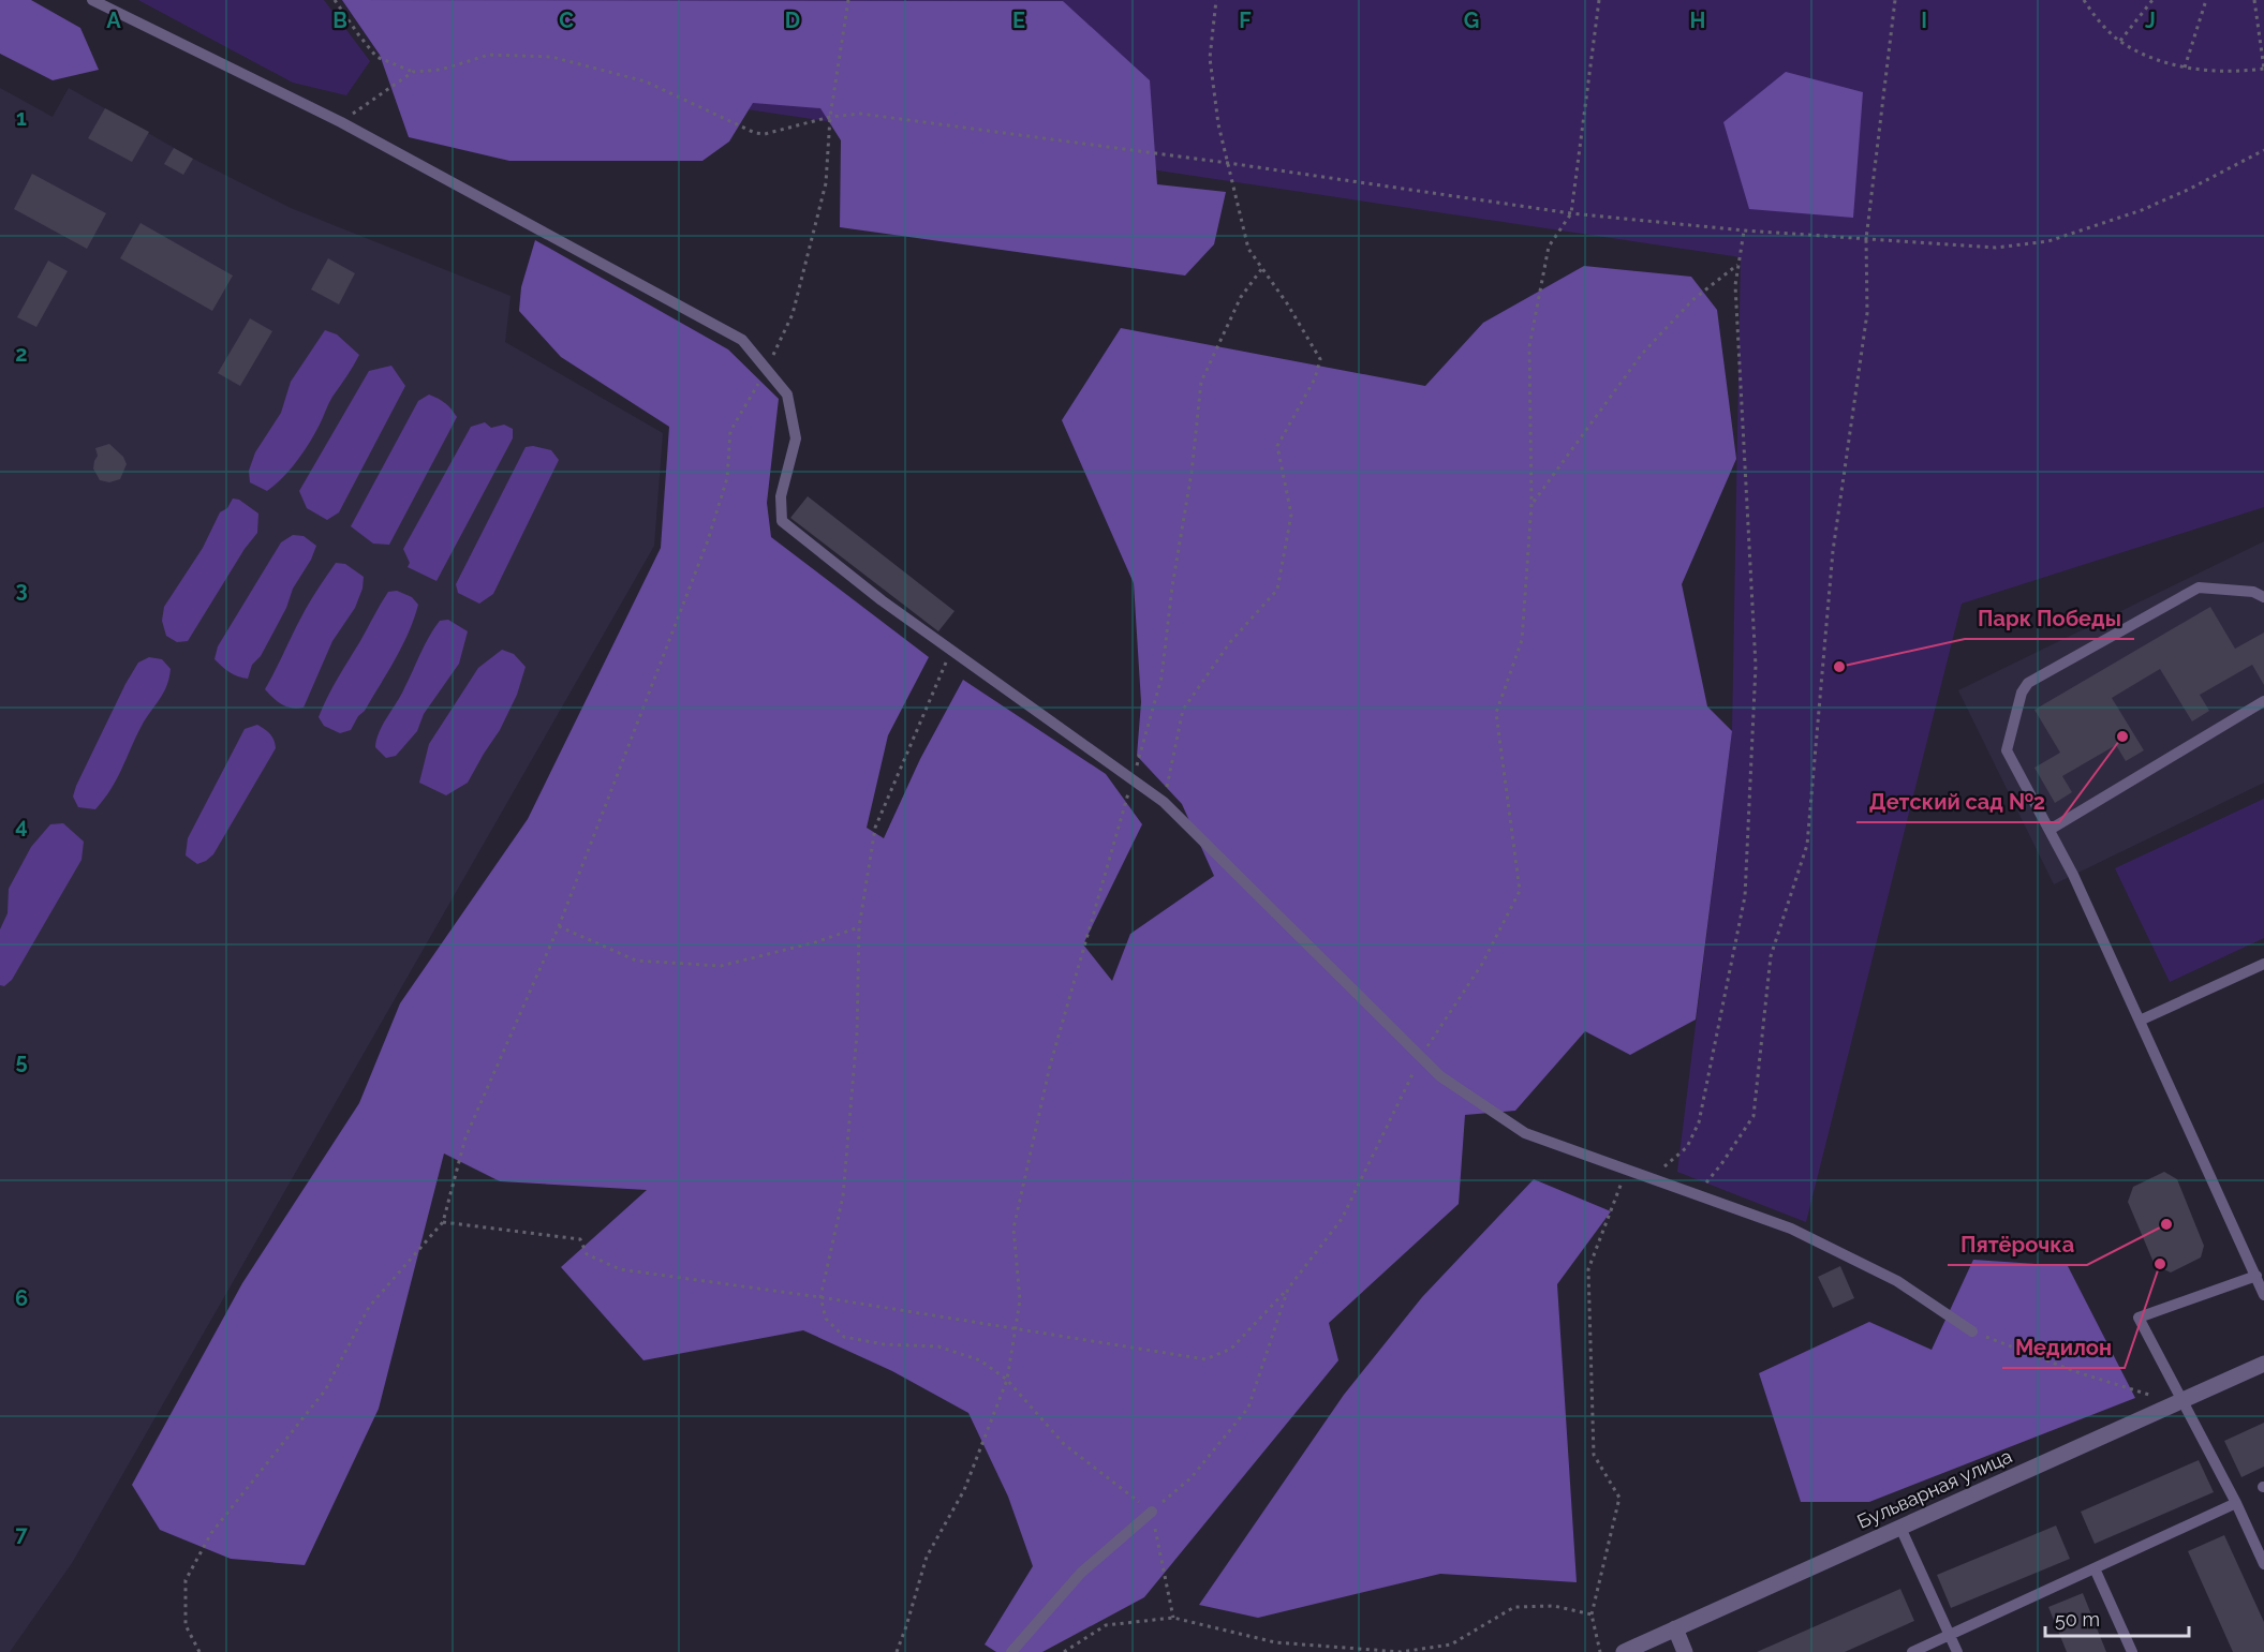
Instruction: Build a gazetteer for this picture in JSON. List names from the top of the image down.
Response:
{
  "streets": {
    "street": ["Бульварная улица"]
  },
  "places": [
    "Парк Победы",
    "Детский сад №2",
    "Пятёрочка",
    "Медилон"
  ],
  "scale_bar": "50 m",
  "grid": {
    "columns": [
      "A",
      "B",
      "C",
      "D",
      "E",
      "F",
      "G",
      "H",
      "I",
      "J"
    ],
    "rows": [
      "1",
      "2",
      "3",
      "4",
      "5",
      "6",
      "7"
    ]
  }
}
